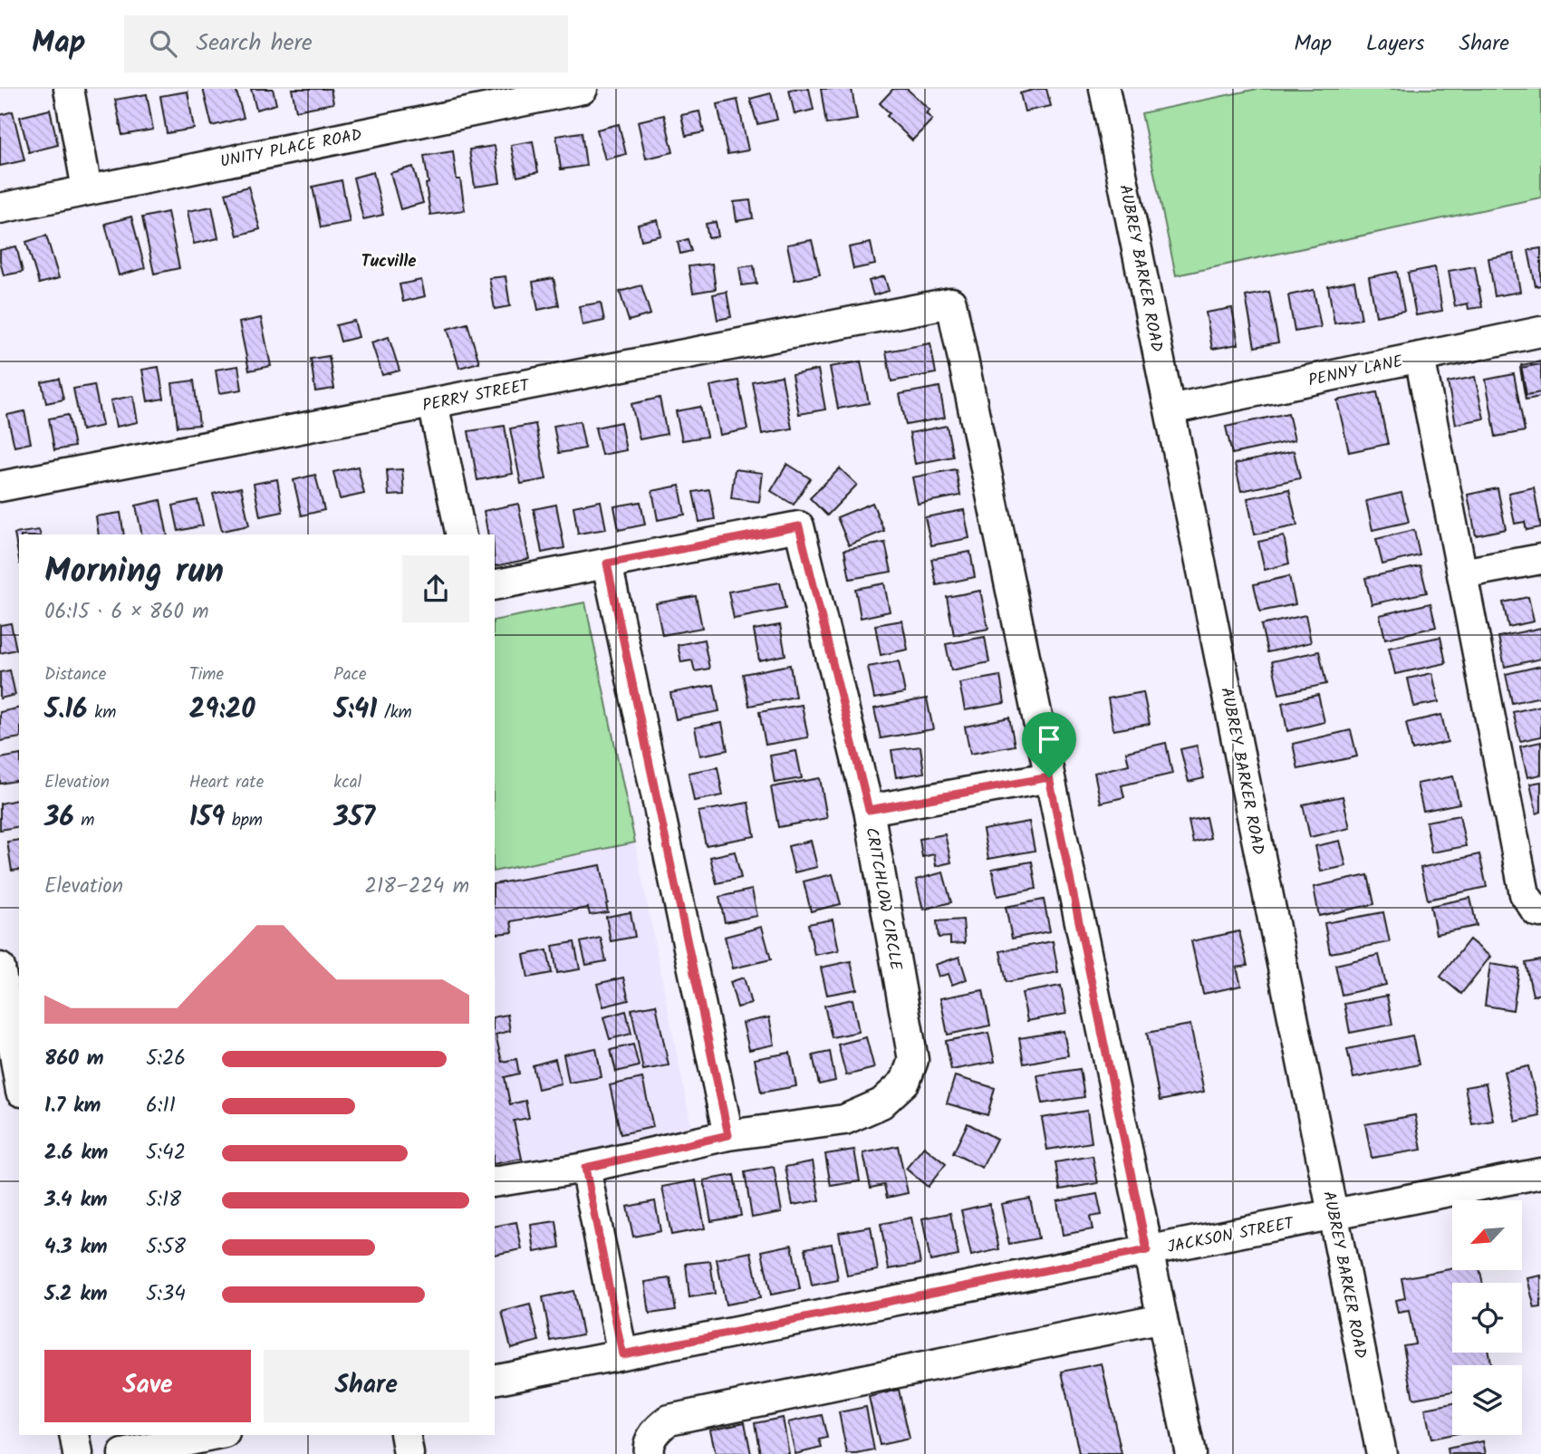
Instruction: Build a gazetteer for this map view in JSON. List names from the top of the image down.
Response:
{
  "streets": {
    "street": [
      "UNITY PLACE ROAD",
      "AUBREY BARKER ROAD",
      "PENNY LANE",
      "PERRY STREET",
      "CRITCHLOW CIRCLE",
      "JACKSON STREET"
    ]
  },
  "crossings": [
    ["AUBREY BARKER ROAD", "PENNY LANE"],
    ["AUBREY BARKER ROAD", "JACKSON STREET"]
  ],
  "districts": ["Tucville"],
  "north": "bottom left",
  "page": {
    "header": "Map",
    "search": "Search here",
    "nav": ["Map", "Layers", "Share"],
    "heading": ["Morning run", "06:15 · 6 × 860 m"],
    "stats": [
      ["Distance", "5.16 km"],
      ["Time", "29:20"],
      ["Pace", "5:41 /km"],
      ["Elevation", "36 m"],
      ["Heart rate", "159 bpm"],
      ["kcal", "357"]
    ],
    "chart": ["Elevation", "218–224 m"],
    "list": [
      {
        "name": "860 m",
        "note": "5:26"
      },
      {
        "name": "1.7 km",
        "note": "6:11"
      },
      {
        "name": "2.6 km",
        "note": "5:42"
      },
      {
        "name": "3.4 km",
        "note": "5:18"
      },
      {
        "name": "4.3 km",
        "note": "5:58"
      },
      {
        "name": "5.2 km",
        "note": "5:34"
      }
    ],
    "buttons": ["Save", "Share"]
  }
}
